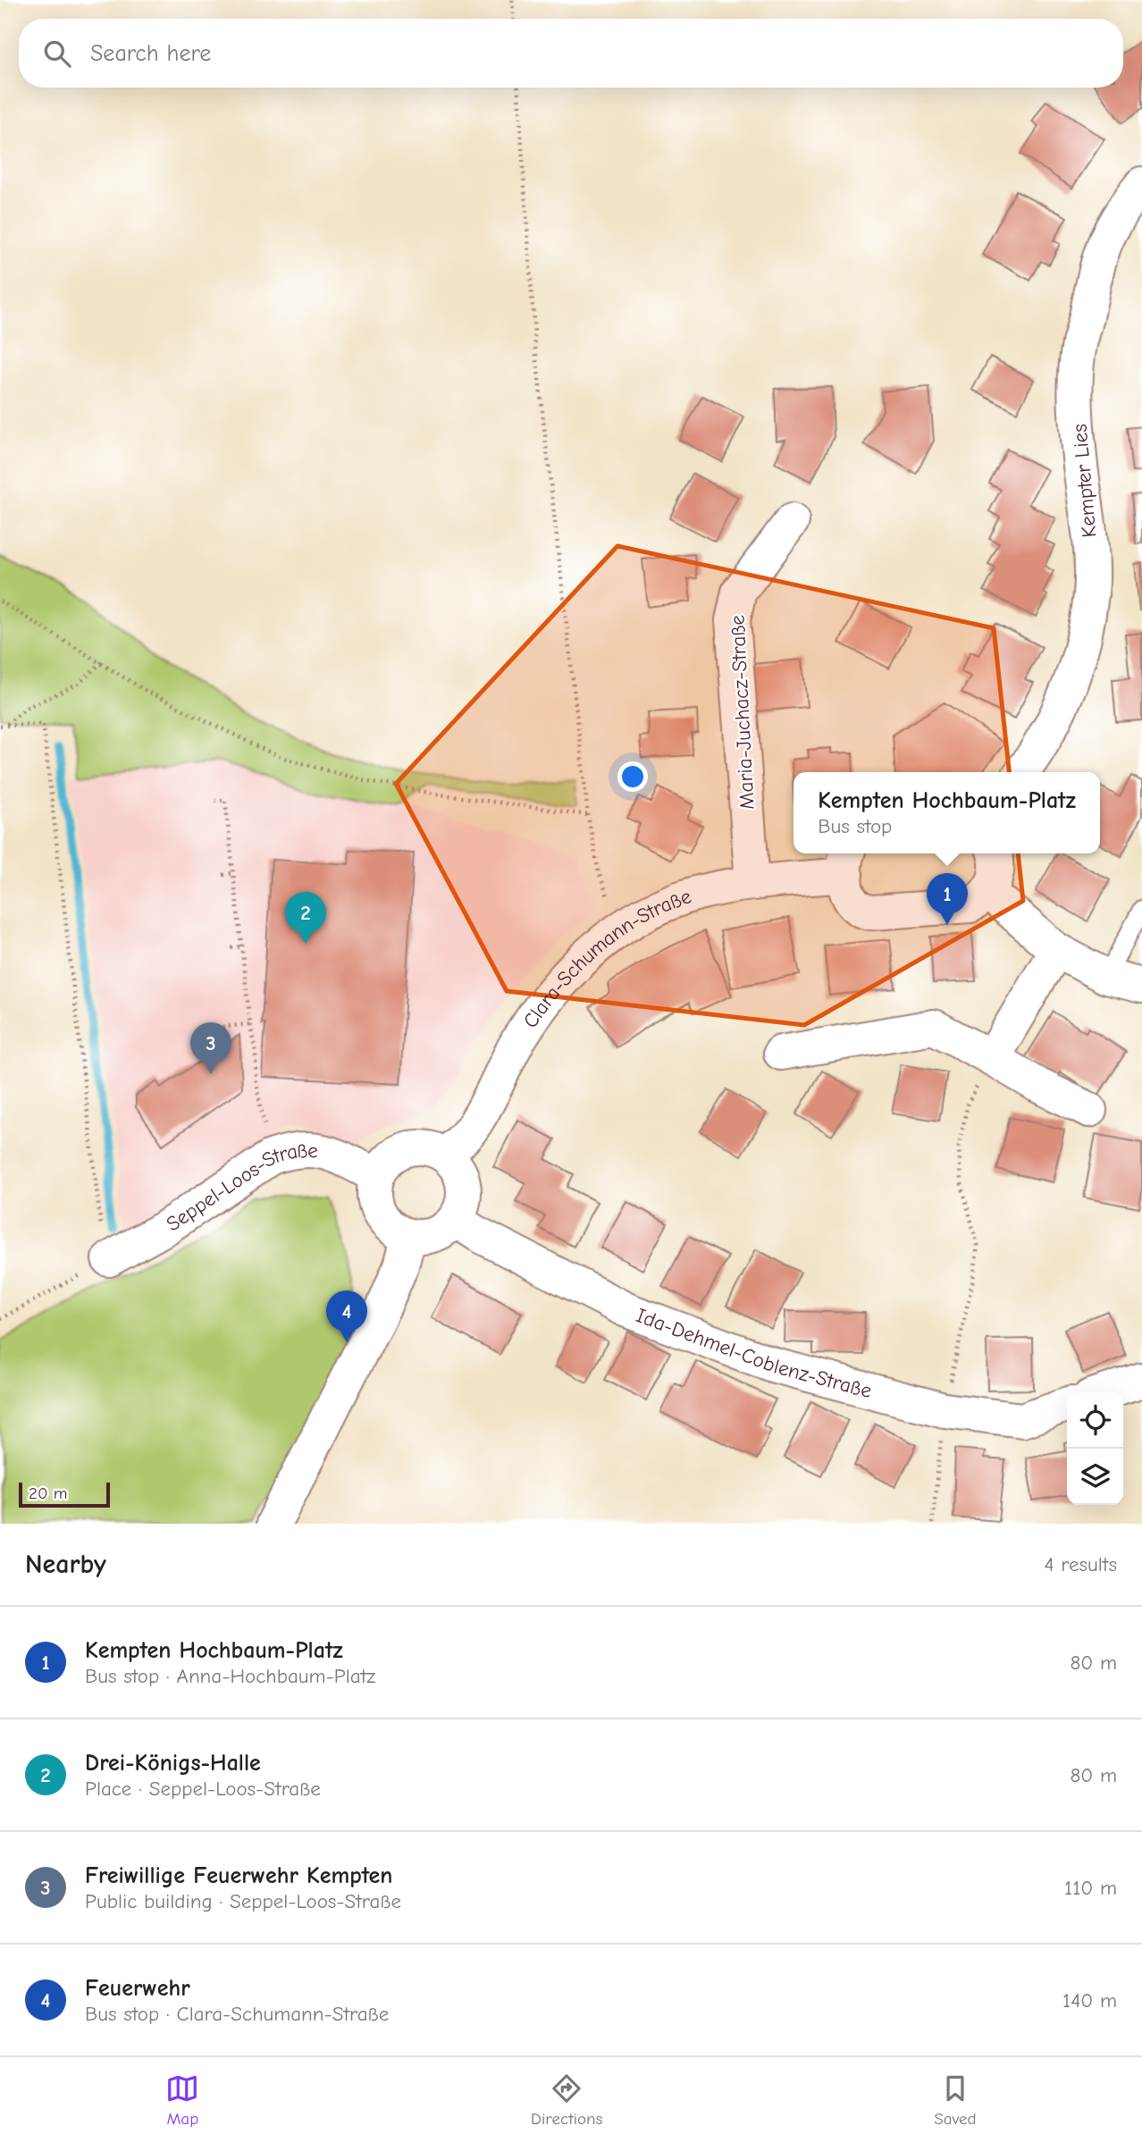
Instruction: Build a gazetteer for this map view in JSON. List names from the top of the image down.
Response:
{
  "streets": {
    "street": [
      "Kempter Lies",
      "Maria-Juchacz-Straße",
      "Clara-Schumann-Straße",
      "Seppel-Loos-Straße",
      "Ida-Dehmel-Coblenz-Straße"
    ]
  },
  "crossings": [
    ["Maria-Juchacz-Straße", "Clara-Schumann-Straße"],
    ["Clara-Schumann-Straße", "Seppel-Loos-Straße"],
    ["Clara-Schumann-Straße", "Ida-Dehmel-Coblenz-Straße"],
    ["Seppel-Loos-Straße", "Ida-Dehmel-Coblenz-Straße"]
  ],
  "scale_bar": "20 m",
  "page": {
    "search": "Search here",
    "popup": ["Kempten Hochbaum-Platz", "Bus stop"],
    "pins": [
      "1",
      "2",
      "3",
      "4"
    ],
    "scale": "20 m",
    "heading": ["Nearby", "4 results"],
    "list": [
      {
        "mark": "1",
        "name": "Kempten Hochbaum-Platz",
        "note": "Bus stop · Anna-Hochbaum-Platz",
        "value": "80 m"
      },
      {
        "mark": "2",
        "name": "Drei-Königs-Halle",
        "note": "Place · Seppel-Loos-Straße",
        "value": "80 m"
      },
      {
        "mark": "3",
        "name": "Freiwillige Feuerwehr Kempten",
        "note": "Public building · Seppel-Loos-Straße",
        "value": "110 m"
      },
      {
        "mark": "4",
        "name": "Feuerwehr",
        "note": "Bus stop · Clara-Schumann-Straße",
        "value": "140 m"
      }
    ],
    "nav": ["Map", "Directions", "Saved"]
  }
}
